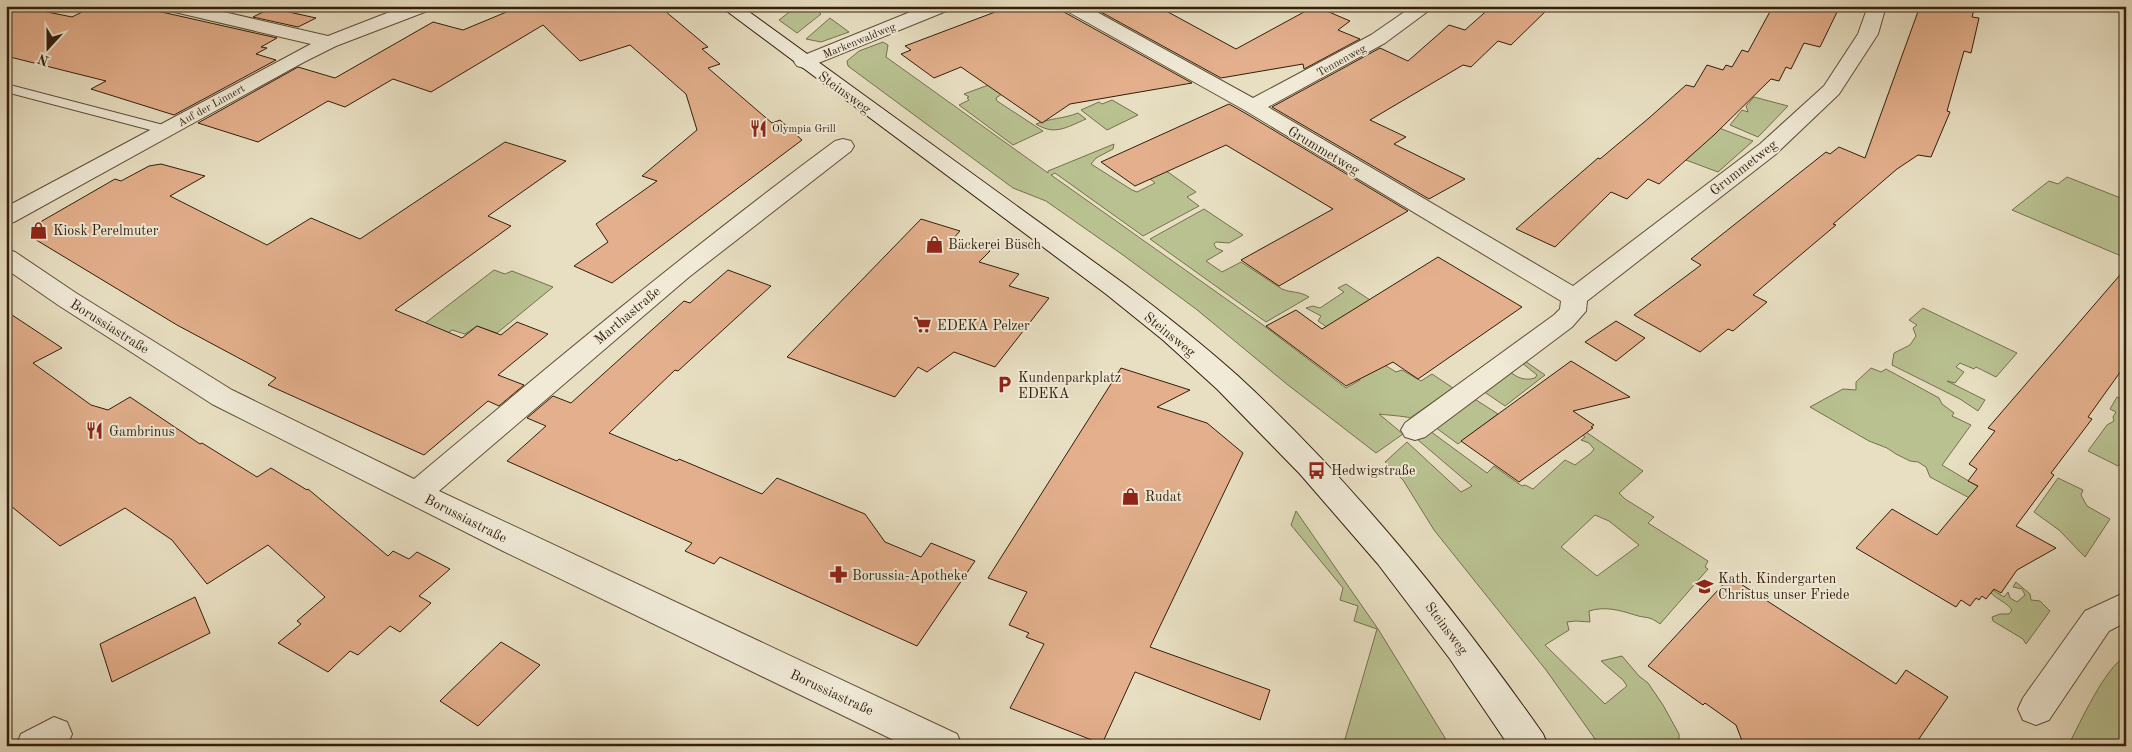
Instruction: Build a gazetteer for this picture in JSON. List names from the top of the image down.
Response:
{
  "streets": {
    "street": [
      "Markenwaldweg",
      "Tennenweg",
      "Steinsweg",
      "Auf der Linnert",
      "Grummetweg",
      "Marthastraße",
      "Borussiastraße"
    ]
  },
  "crossings": [
    ["Markenwaldweg", "Steinsweg"],
    ["Tennenweg", "Grummetweg"],
    ["Marthastraße", "Borussiastraße"]
  ],
  "places": {
    "restaurant": ["Olympia Grill", "Gambrinus"],
    "shop": ["Kiosk Perelmuter", "Bäckerei Büsch", "Rudat"],
    "supermarket": ["EDEKA Pelzer"],
    "parking": ["Kundenparkplatz EDEKA"],
    "bus stop": ["Hedwigstraße"],
    "pharmacy": ["Borussia-Apotheke"],
    "school or university": ["Kath. Kindergarten Christus unser Friede"]
  },
  "north": "bottom"
}
